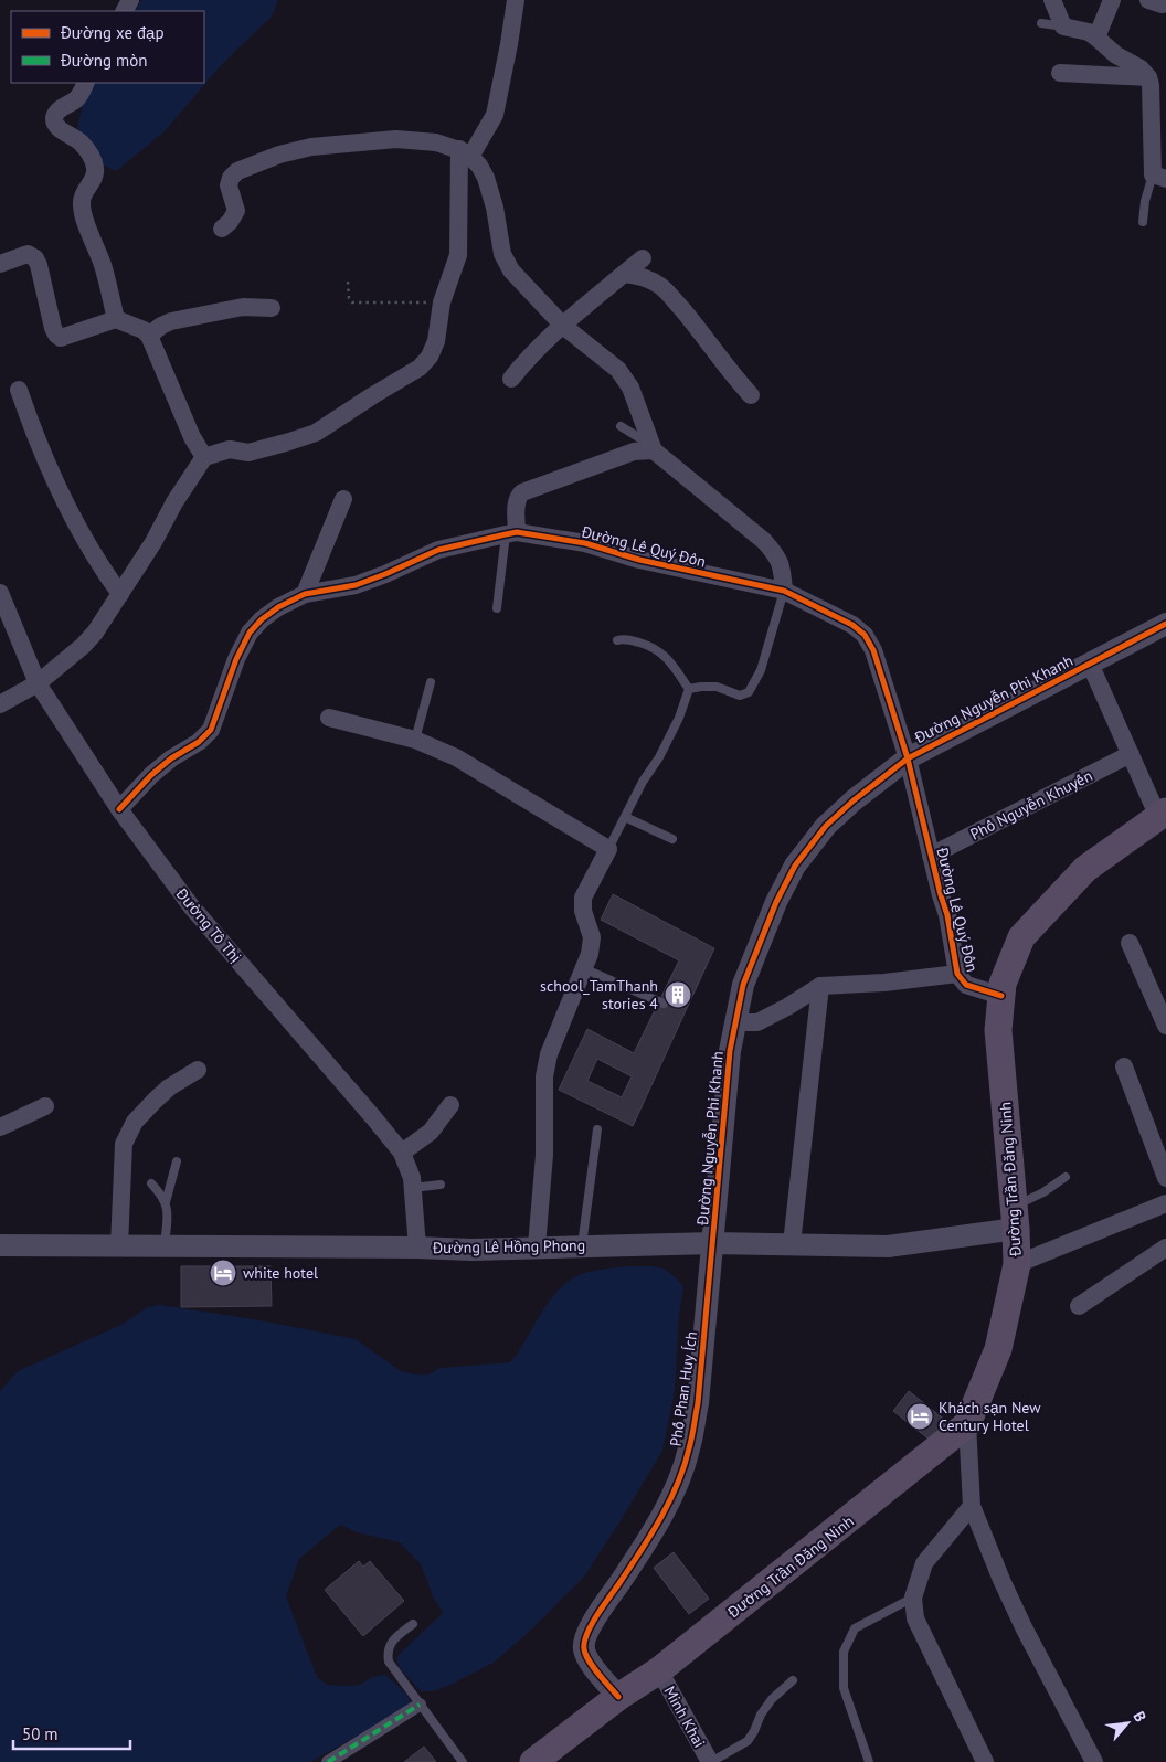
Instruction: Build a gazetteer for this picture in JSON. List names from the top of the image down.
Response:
{
  "streets": {
    "main road": ["Đường Trần Đăng Ninh"],
    "street": [
      "Đường Lê Quý Đôn",
      "Đường Nguyễn Phi Khanh",
      "Phố Nguyễn Khuyến",
      "Đường Tô Thị",
      "Đường Lê Hồng Phong",
      "Phố Phan Huy Ích",
      "Minh Khai"
    ]
  },
  "crossings": [
    ["Đường Lê Quý Đôn", "Đường Nguyễn Phi Khanh"],
    ["Đường Lê Quý Đôn", "Phố Nguyễn Khuyến"],
    ["Đường Lê Quý Đôn", "Đường Tô Thị"],
    ["Đường Lê Quý Đôn", "Đường Trần Đăng Ninh"],
    ["Đường Nguyễn Phi Khanh", "Đường Lê Hồng Phong"],
    ["Đường Nguyễn Phi Khanh", "Phố Phan Huy Ích"],
    ["Đường Tô Thị", "Đường Lê Hồng Phong"],
    ["Đường Trần Đăng Ninh", "Đường Lê Hồng Phong"],
    ["Đường Trần Đăng Ninh", "Phố Phan Huy Ích"],
    ["Đường Trần Đăng Ninh", "Minh Khai"],
    ["Đường Lê Hồng Phong", "Phố Phan Huy Ích"]
  ],
  "places": {
    "building": ["school_TamThanh stories 4"],
    "hotel": ["white hotel", "Khách sạn New Century Hotel"]
  },
  "legend": ["Đường xe đạp", "Đường mòn"],
  "scale_bar": "50 m",
  "north": "top right"
}
